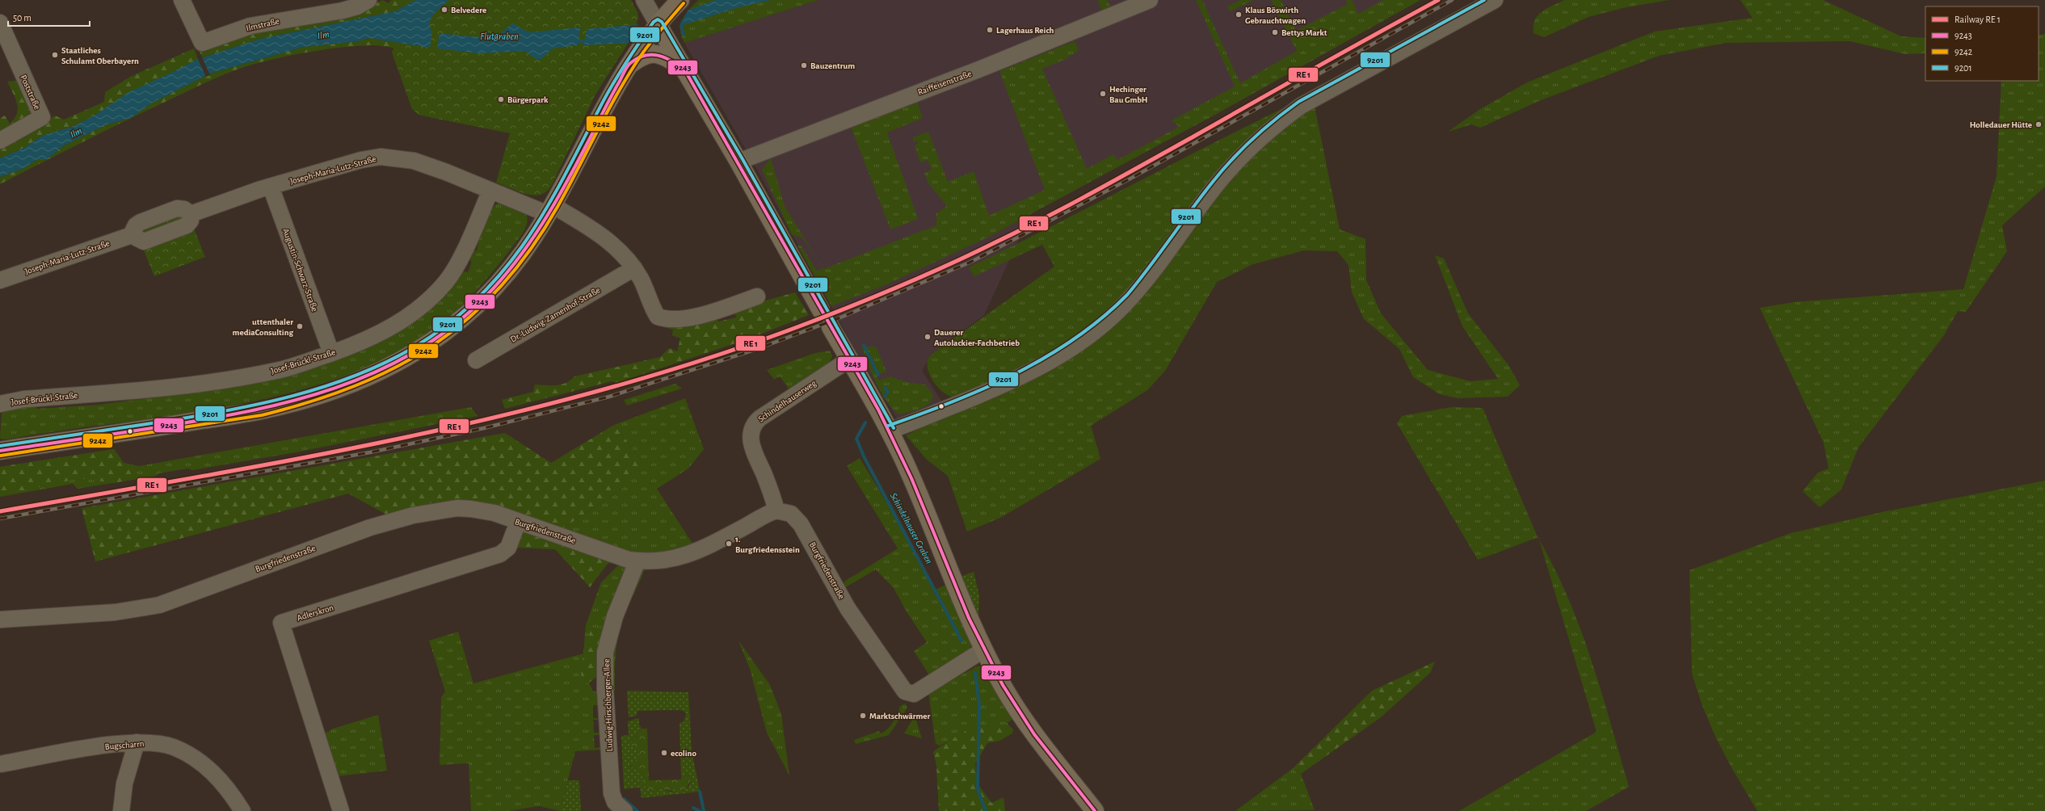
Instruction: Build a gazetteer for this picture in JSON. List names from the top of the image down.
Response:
{
  "streets": {
    "street": [
      "Ilmstraße",
      "Raiffeisenstraße",
      "Poststraße",
      "Joseph-Maria-Lutz-Straße",
      "Augustin-Schwarz-Straße",
      "Dr.-Ludwig-Zamenhof-Straße",
      "Josef-Brückl-Straße",
      "Schindelhauserweg",
      "Burgfriedenstraße",
      "Adlerskron",
      "Ludwig-Hirschberger-Allee",
      "Bugscharrn"
    ]
  },
  "crossings": [
    ["Joseph-Maria-Lutz-Straße", "Augustin-Schwarz-Straße"],
    ["Joseph-Maria-Lutz-Straße", "Josef-Brückl-Straße"],
    ["Augustin-Schwarz-Straße", "Josef-Brückl-Straße"],
    ["Schindelhauserweg", "Burgfriedenstraße"],
    ["Burgfriedenstraße", "Adlerskron"],
    ["Burgfriedenstraße", "Ludwig-Hirschberger-Allee"]
  ],
  "water": ["Ilm", "Flutgraben", "Schindelhauser Graben"],
  "places": [
    "Belvedere",
    "Klaus Böswirth Gebrauchtwagen",
    "Lagerhaus Reich",
    "Bettys Markt",
    "Staatliches Schulamt Oberbayern",
    "Bauzentrum",
    "Hechinger Bau GmbH",
    "Bürgerpark",
    "Holledauer Hütte",
    "uttenthaler mediaConsulting",
    "Dauerer Autolackier-Fachbetrieb",
    "1. Burgfriedensstein",
    "Marktschwärmer",
    "ecolino"
  ],
  "lines": ["transit line 9201", "transit line 9242", "transit line 9243"],
  "legend": [
    "Railway RE 1",
    "9243",
    "9242",
    "9201"
  ],
  "scale_bar": "50 m"
}
